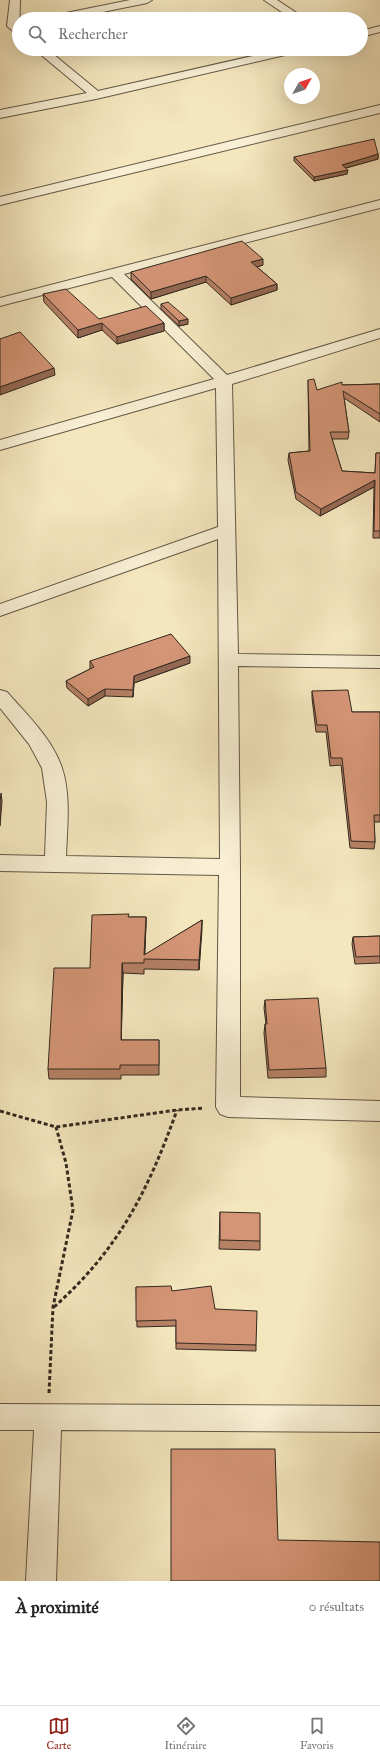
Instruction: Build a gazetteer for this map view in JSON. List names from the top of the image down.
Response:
{
  "north": "top right",
  "page": {
    "search": "Rechercher",
    "heading": ["À proximité", "0 résultats"],
    "nav": ["Carte", "Itinéraire", "Favoris"]
  }
}
